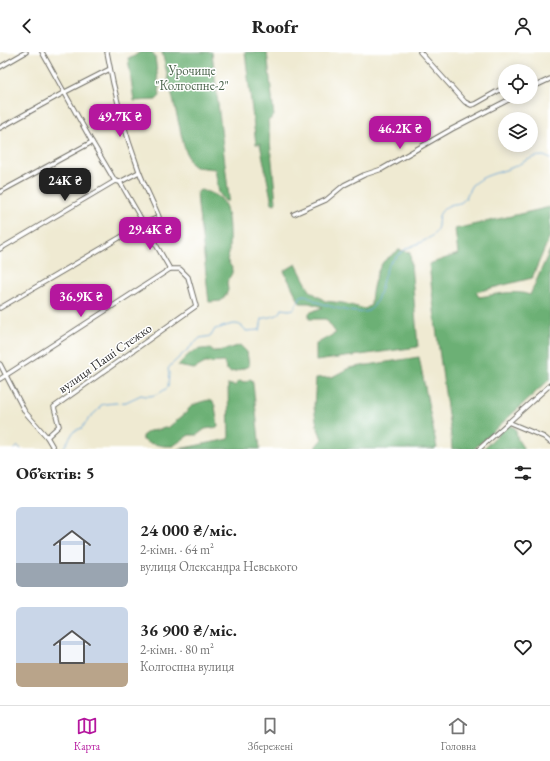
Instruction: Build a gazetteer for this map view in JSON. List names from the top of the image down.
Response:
{
  "streets": {
    "street": ["вулиця Паші Стежко"]
  },
  "parks": ["Урочище \"Колгоспне-2\""],
  "page": {
    "header": "Roofr",
    "price": [
      "49.7K ₴",
      "46.2K ₴",
      "24K ₴",
      "29.4K ₴",
      "36.9K ₴"
    ],
    "heading": "Об’єктів: 5",
    "list": [
      {
        "name": "24 000 ₴/міс.",
        "note": "2-кімн. · 64 m² · вулиця Олександра Невського"
      },
      {
        "name": "36 900 ₴/міс.",
        "note": "2-кімн. · 80 m² · Колгоспна вулиця"
      }
    ],
    "tabs": ["Карта", "Збережені", "Головна"]
  }
}
